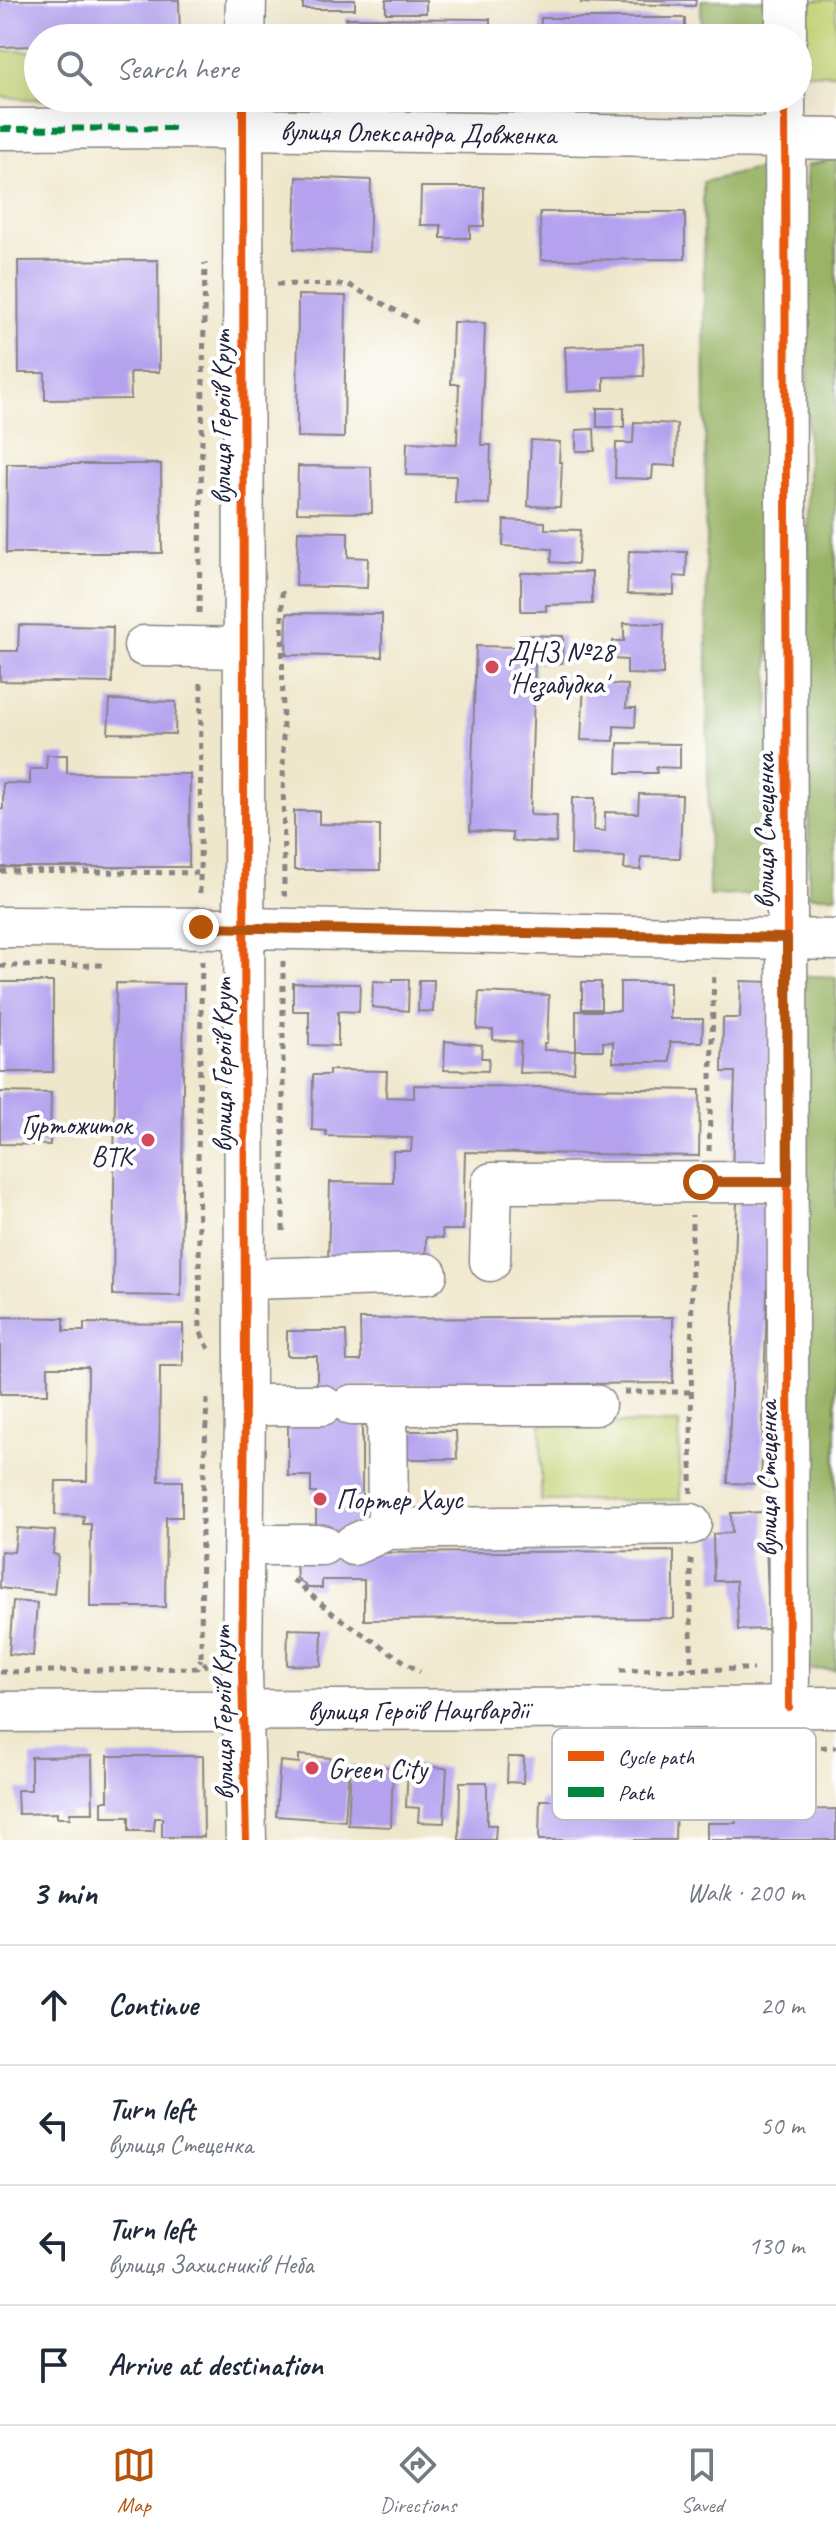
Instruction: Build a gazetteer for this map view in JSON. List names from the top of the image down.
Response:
{
  "streets": {
    "street": [
      "вулиця Олександра Довженка",
      "вулиця Героїв Крут",
      "вулиця Стеценка",
      "вулиця Героїв Нацгвардії"
    ]
  },
  "crossings": [
    ["вулиця Олександра Довженка", "вулиця Героїв Крут"],
    ["вулиця Олександра Довженка", "вулиця Стеценка"],
    ["вулиця Героїв Крут", "вулиця Героїв Нацгвардії"],
    ["вулиця Стеценка", "вулиця Героїв Нацгвардії"]
  ],
  "places": [
    "ДНЗ №28 'Незабудка'",
    "Гуртожиток ВТК",
    "Портер Хаус",
    "Green City"
  ],
  "legend": ["Cycle path", "Path"],
  "page": {
    "search": "Search here",
    "heading": ["3 min", "Walk · 200 m"],
    "list": [
      ["Continue", "20 m"],
      ["Turn left", "вулиця Стеценка", "50 m"],
      ["Turn left", "вулиця Захисників Неба", "130 m"],
      "Arrive at destination"
    ],
    "nav": ["Map", "Directions", "Saved"]
  }
}
